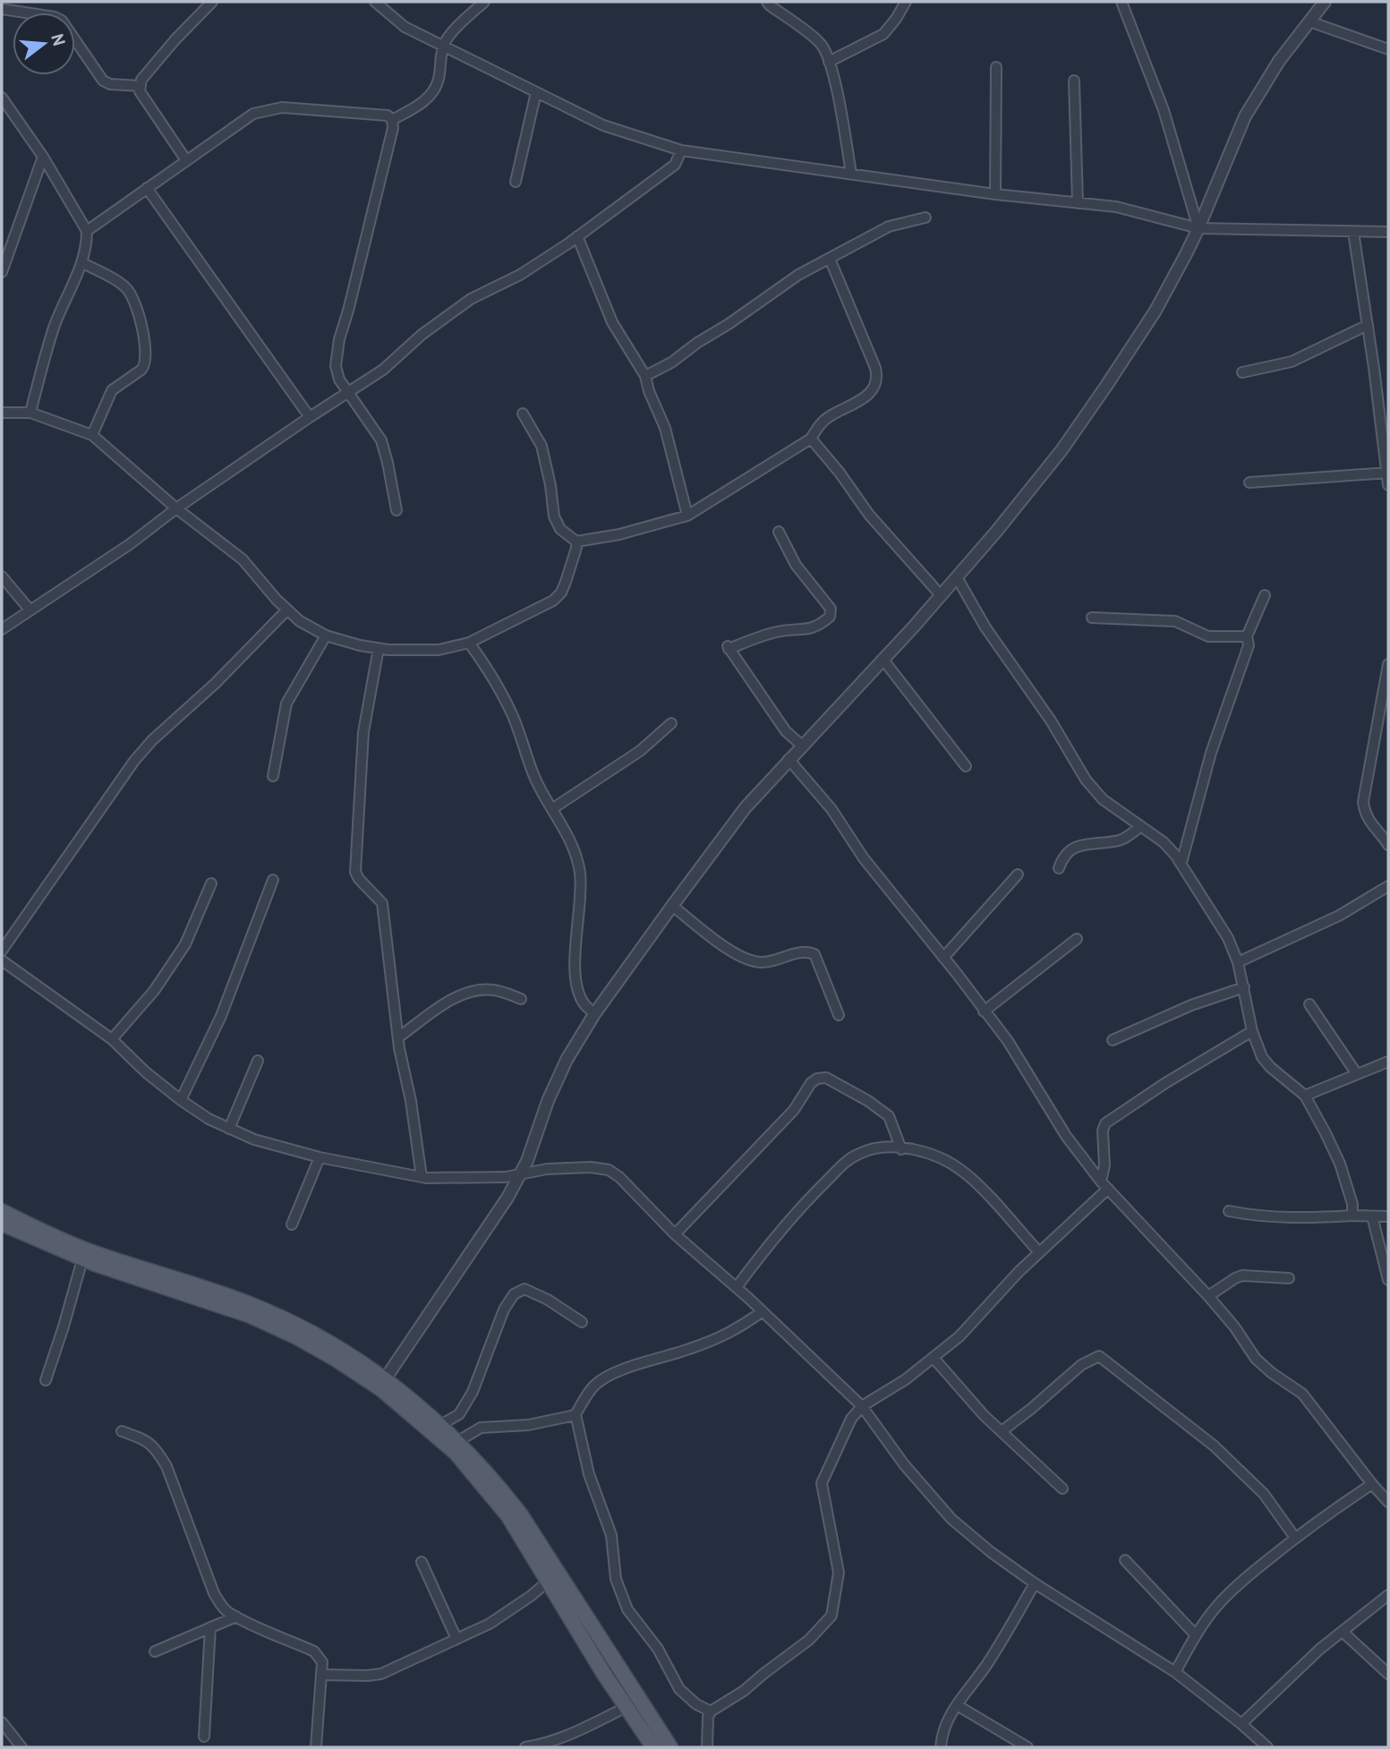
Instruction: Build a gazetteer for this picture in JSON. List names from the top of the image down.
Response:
{
  "north": "right"
}
